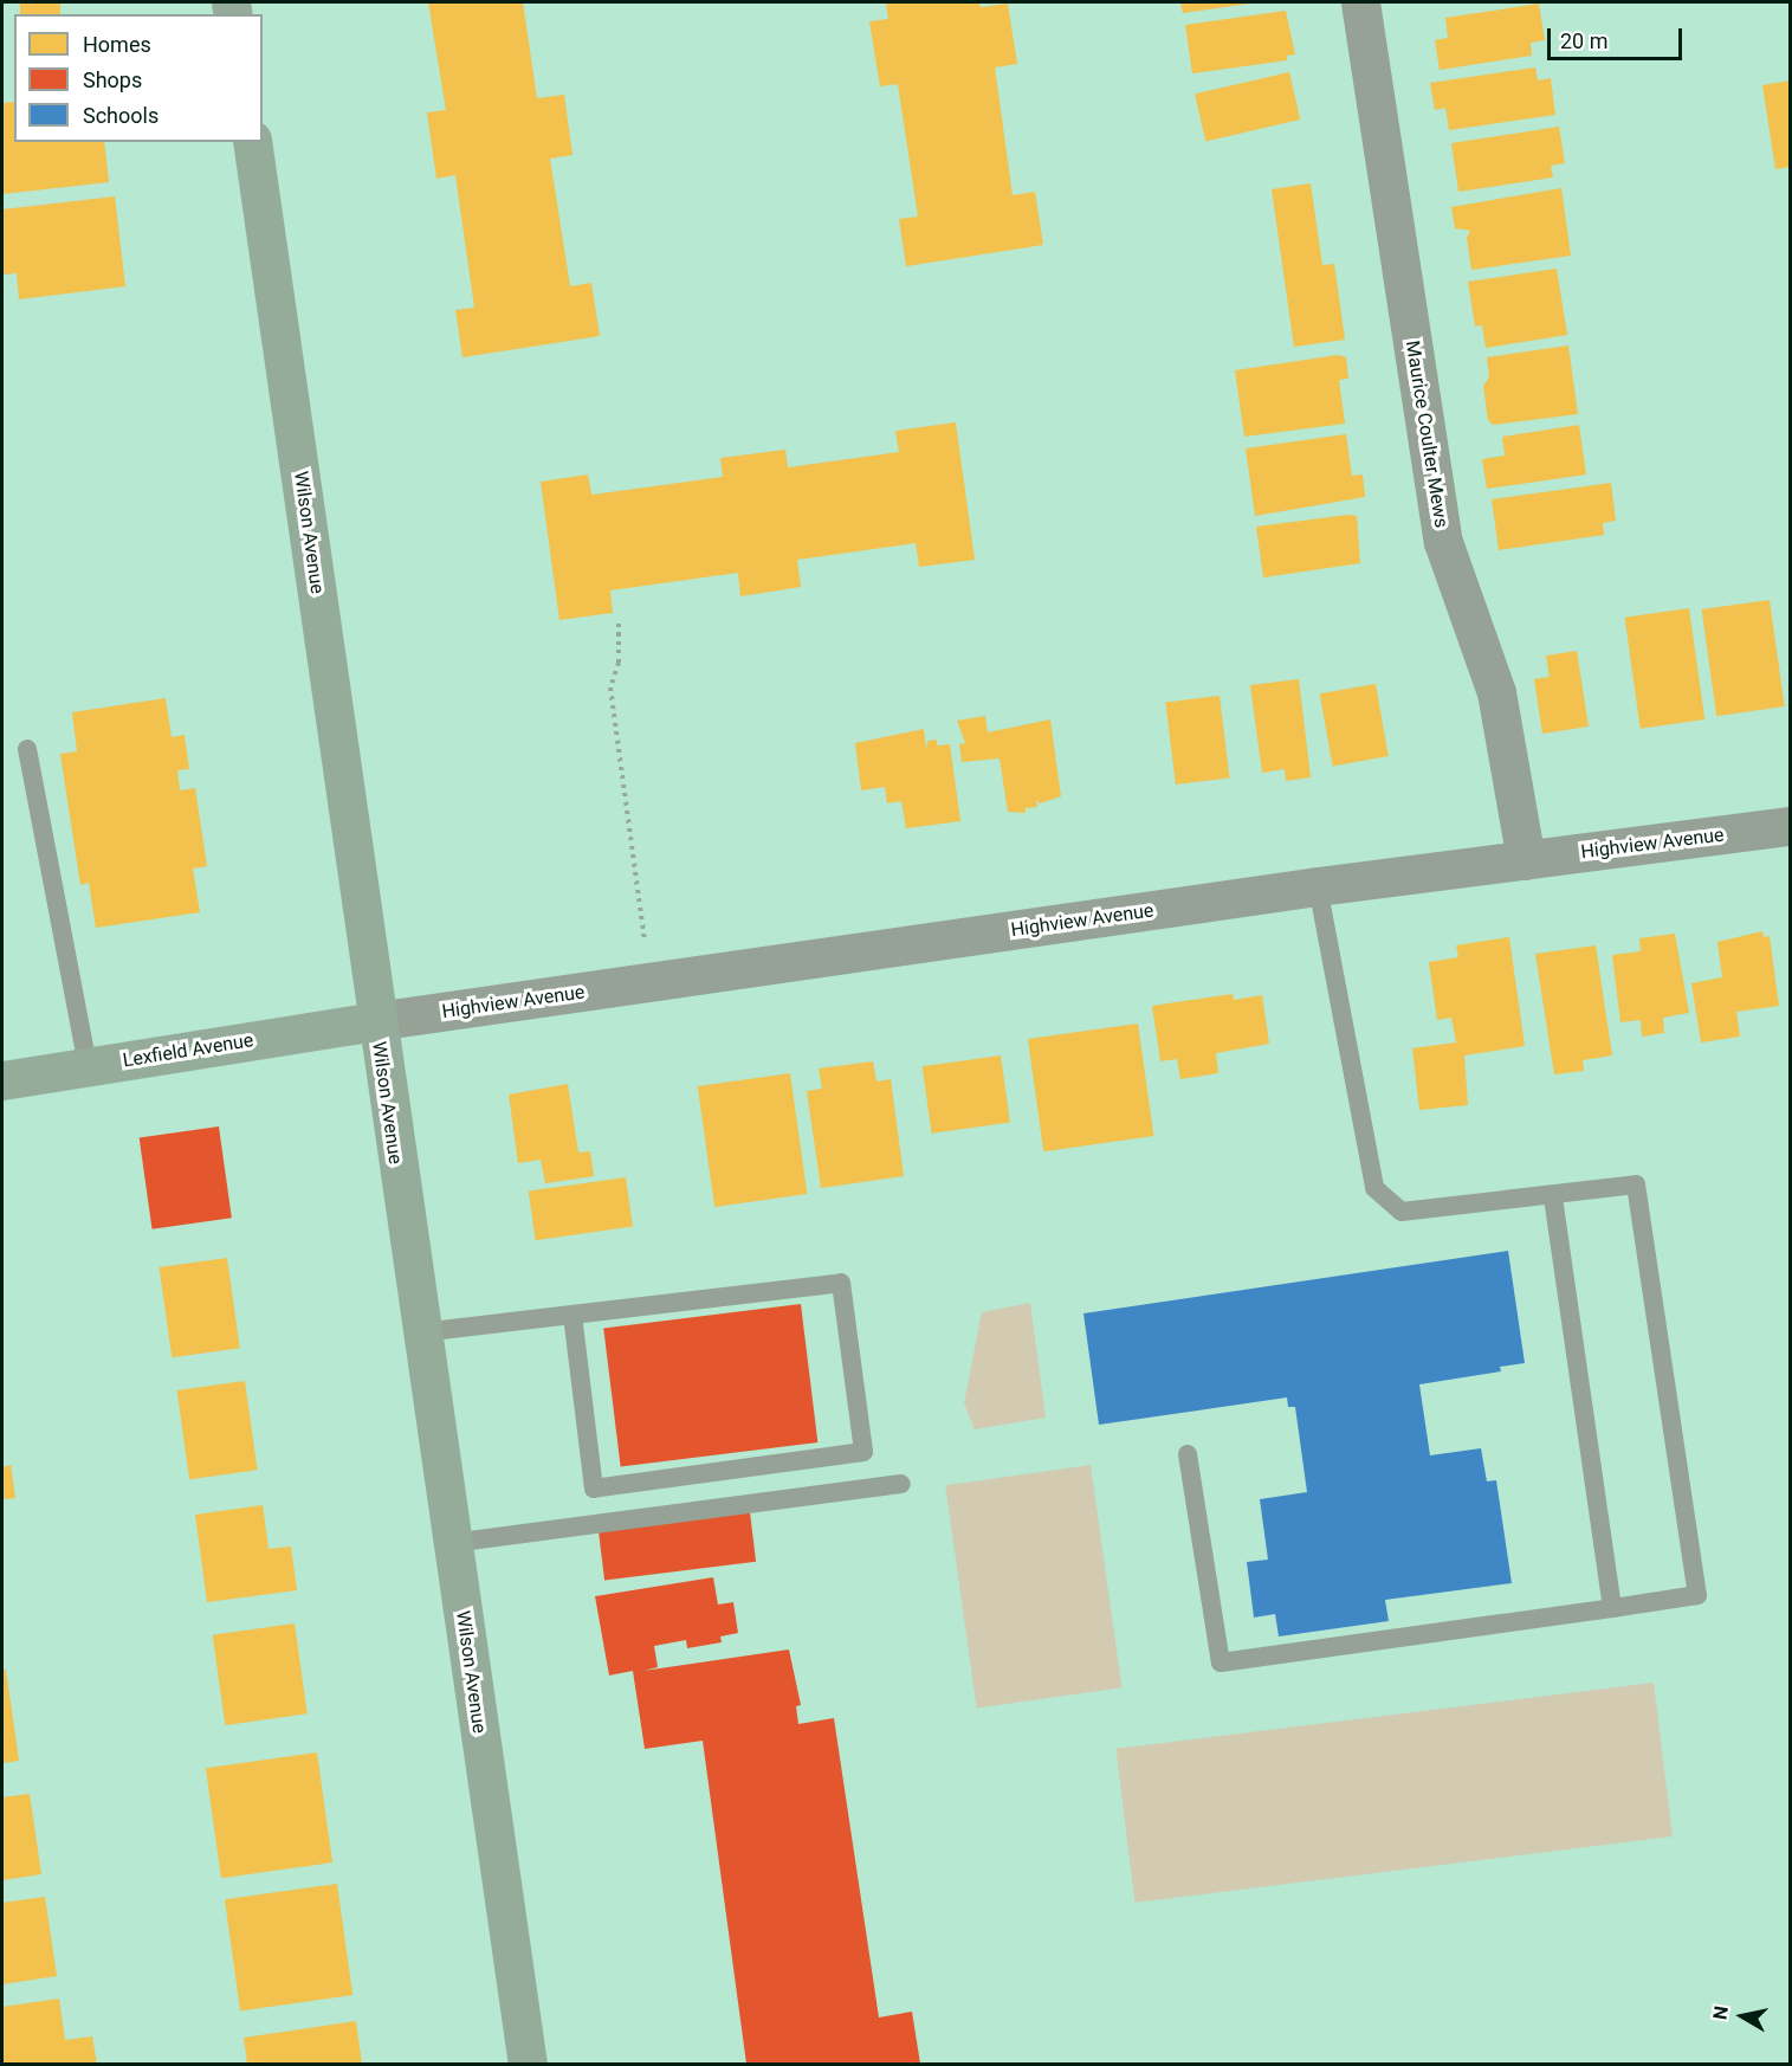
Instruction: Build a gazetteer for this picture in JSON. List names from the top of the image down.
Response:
{
  "streets": {
    "main road": ["Wilson Avenue", "Lexfield Avenue"],
    "street": ["Maurice Coulter Mews", "Highview Avenue"]
  },
  "crossings": [
    ["Maurice Coulter Mews", "Highview Avenue"],
    ["Wilson Avenue", "Highview Avenue"],
    ["Wilson Avenue", "Lexfield Avenue"],
    ["Highview Avenue", "Lexfield Avenue"]
  ],
  "legend": ["Homes", "Shops", "Schools"],
  "scale_bar": "20 m",
  "north": "left"
}
